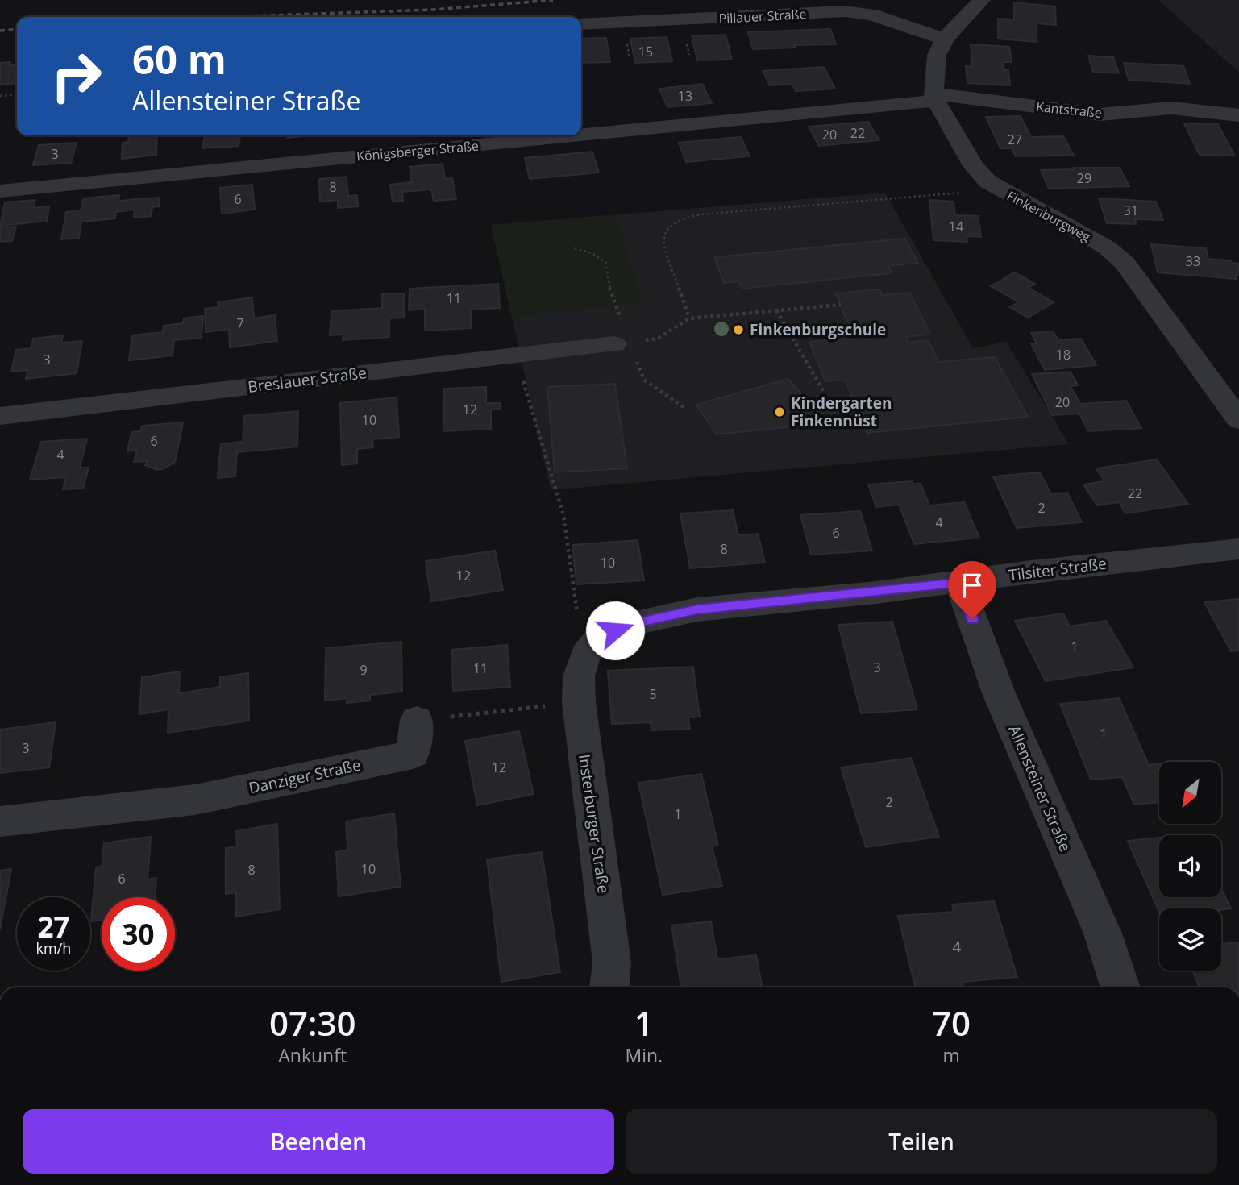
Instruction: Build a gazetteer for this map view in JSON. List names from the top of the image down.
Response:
{
  "streets": {
    "street": [
      "Pillauer Straße",
      "Kantstraße",
      "Königsberger Straße",
      "Finkenburgweg",
      "Breslauer Straße",
      "Tilsiter Straße",
      "Danziger Straße",
      "Allensteiner Straße",
      "Insterburger Straße"
    ]
  },
  "crossings": [
    ["Kantstraße", "Königsberger Straße"],
    ["Kantstraße", "Finkenburgweg"],
    ["Königsberger Straße", "Finkenburgweg"],
    ["Tilsiter Straße", "Allensteiner Straße"],
    ["Tilsiter Straße", "Insterburger Straße"]
  ],
  "places": ["Finkenburgschule", "Kindergarten Finkennüst"],
  "house_numbers": [
    "15",
    "13",
    "22",
    "20",
    "27",
    "3",
    "29",
    "8",
    "6",
    "31",
    "14",
    "33",
    "11",
    "7",
    "18",
    "3",
    "20",
    "12",
    "10",
    "6",
    "4",
    "22",
    "2",
    "4",
    "6",
    "8",
    "10",
    "12",
    "1",
    "3",
    "11",
    "9",
    "5",
    "1",
    "3",
    "12",
    "2",
    "1",
    "10",
    "8",
    "6",
    "4"
  ],
  "north": "bottom left",
  "page": {
    "turn": ["60 m", "Allensteiner Straße"],
    "speed": "27 km/h",
    "limit": "30",
    "eta": [
      "07:30",
      "Ankunft",
      "1",
      "Min.",
      "70",
      "m"
    ],
    "buttons": ["Beenden", "Teilen"]
  }
}
